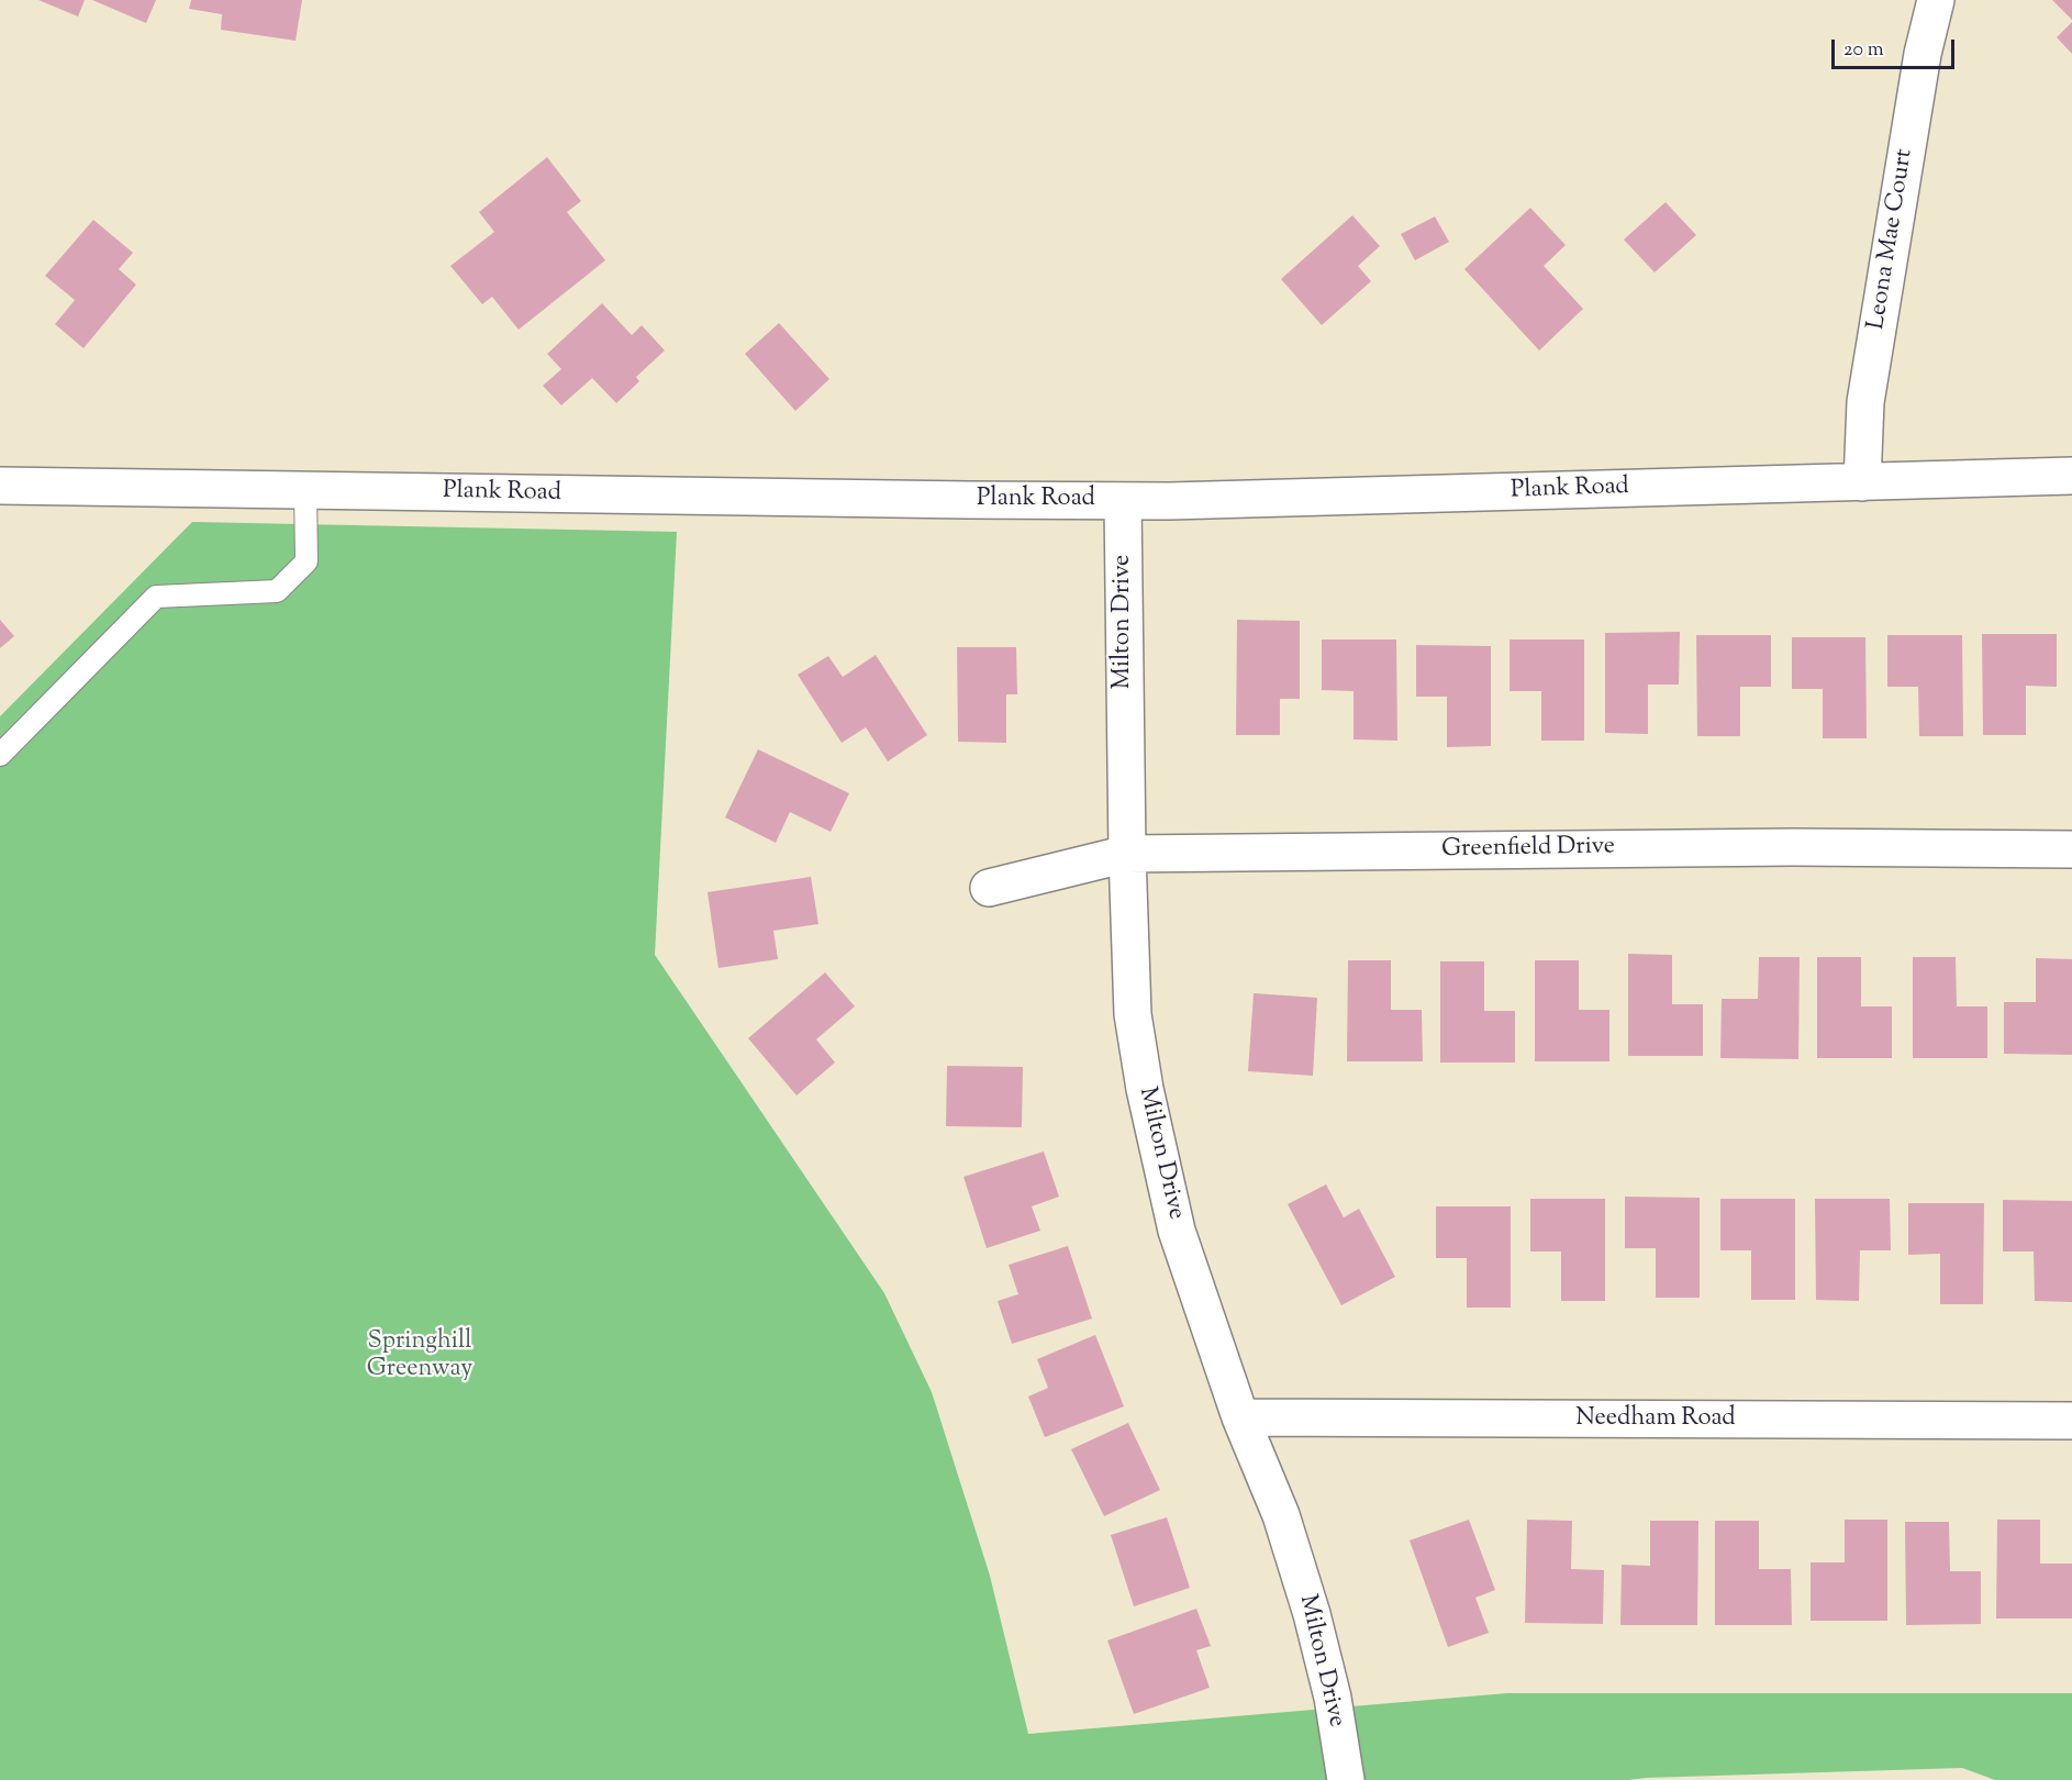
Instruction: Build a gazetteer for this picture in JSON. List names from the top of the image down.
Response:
{
  "streets": {
    "street": [
      "Leona Mae Court",
      "Plank Road",
      "Milton Drive",
      "Greenfield Drive",
      "Needham Road"
    ]
  },
  "crossings": [
    ["Leona Mae Court", "Plank Road"],
    ["Plank Road", "Milton Drive"],
    ["Milton Drive", "Greenfield Drive"],
    ["Milton Drive", "Needham Road"]
  ],
  "parks": ["Springhill Greenway"],
  "scale_bar": "20 m"
}
